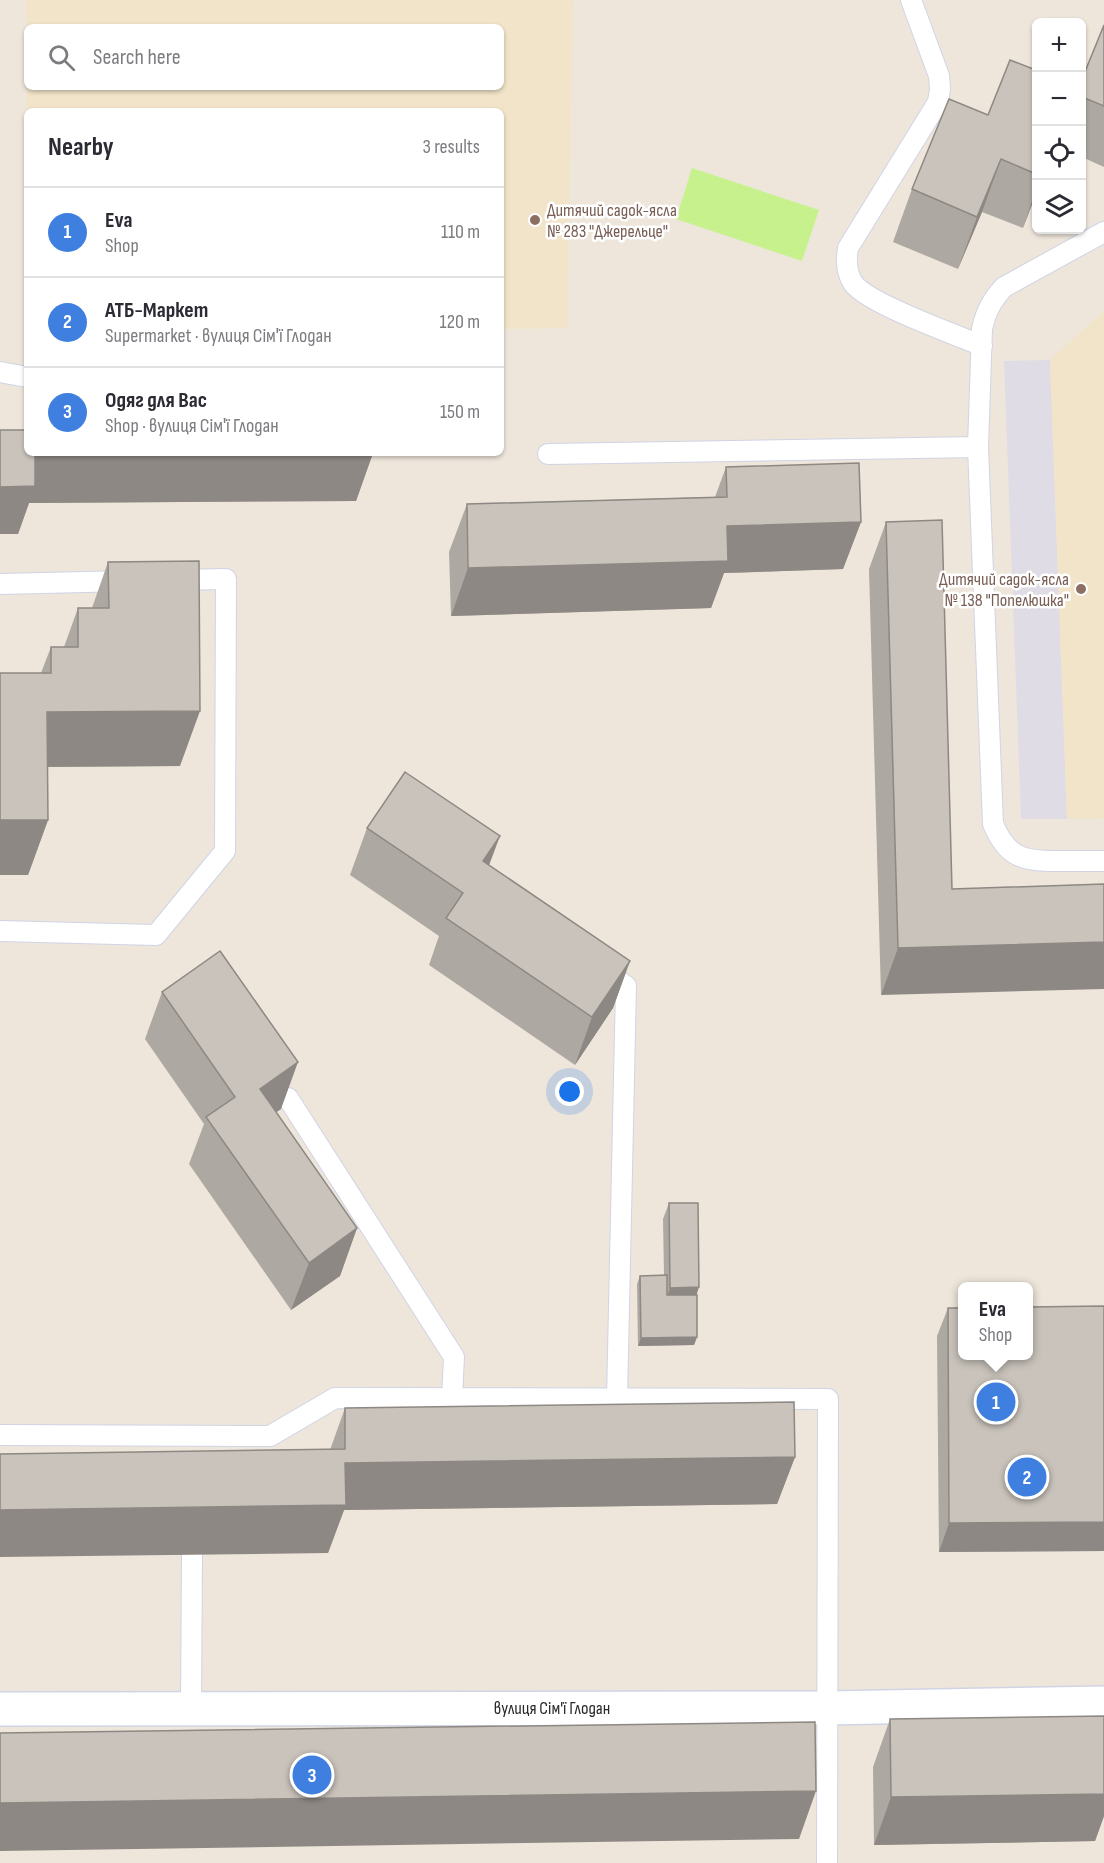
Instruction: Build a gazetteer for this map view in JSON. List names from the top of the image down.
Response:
{
  "streets": {
    "street": ["вулиця Сім'ї Глодан"]
  },
  "places": ["Дитячий садок-ясла № 283 \"Джерельце\"", "Дитячий садок-ясла № 138 \"Попелюшка\""],
  "page": {
    "map_buttons": ["+", "−"],
    "search": "Search here",
    "heading": ["Nearby", "3 results"],
    "list": [
      {
        "mark": "1",
        "name": "Eva",
        "note": "Shop",
        "value": "110 m"
      },
      {
        "mark": "2",
        "name": "АТБ-Маркет",
        "note": "Supermarket · вулиця Сім'ї Глодан",
        "value": "120 m"
      },
      {
        "mark": "3",
        "name": "Одяг для Вас",
        "note": "Shop · вулиця Сім'ї Глодан",
        "value": "150 m"
      }
    ],
    "popup": ["Eva", "Shop"],
    "pins": ["1", "2", "3"]
  }
}
